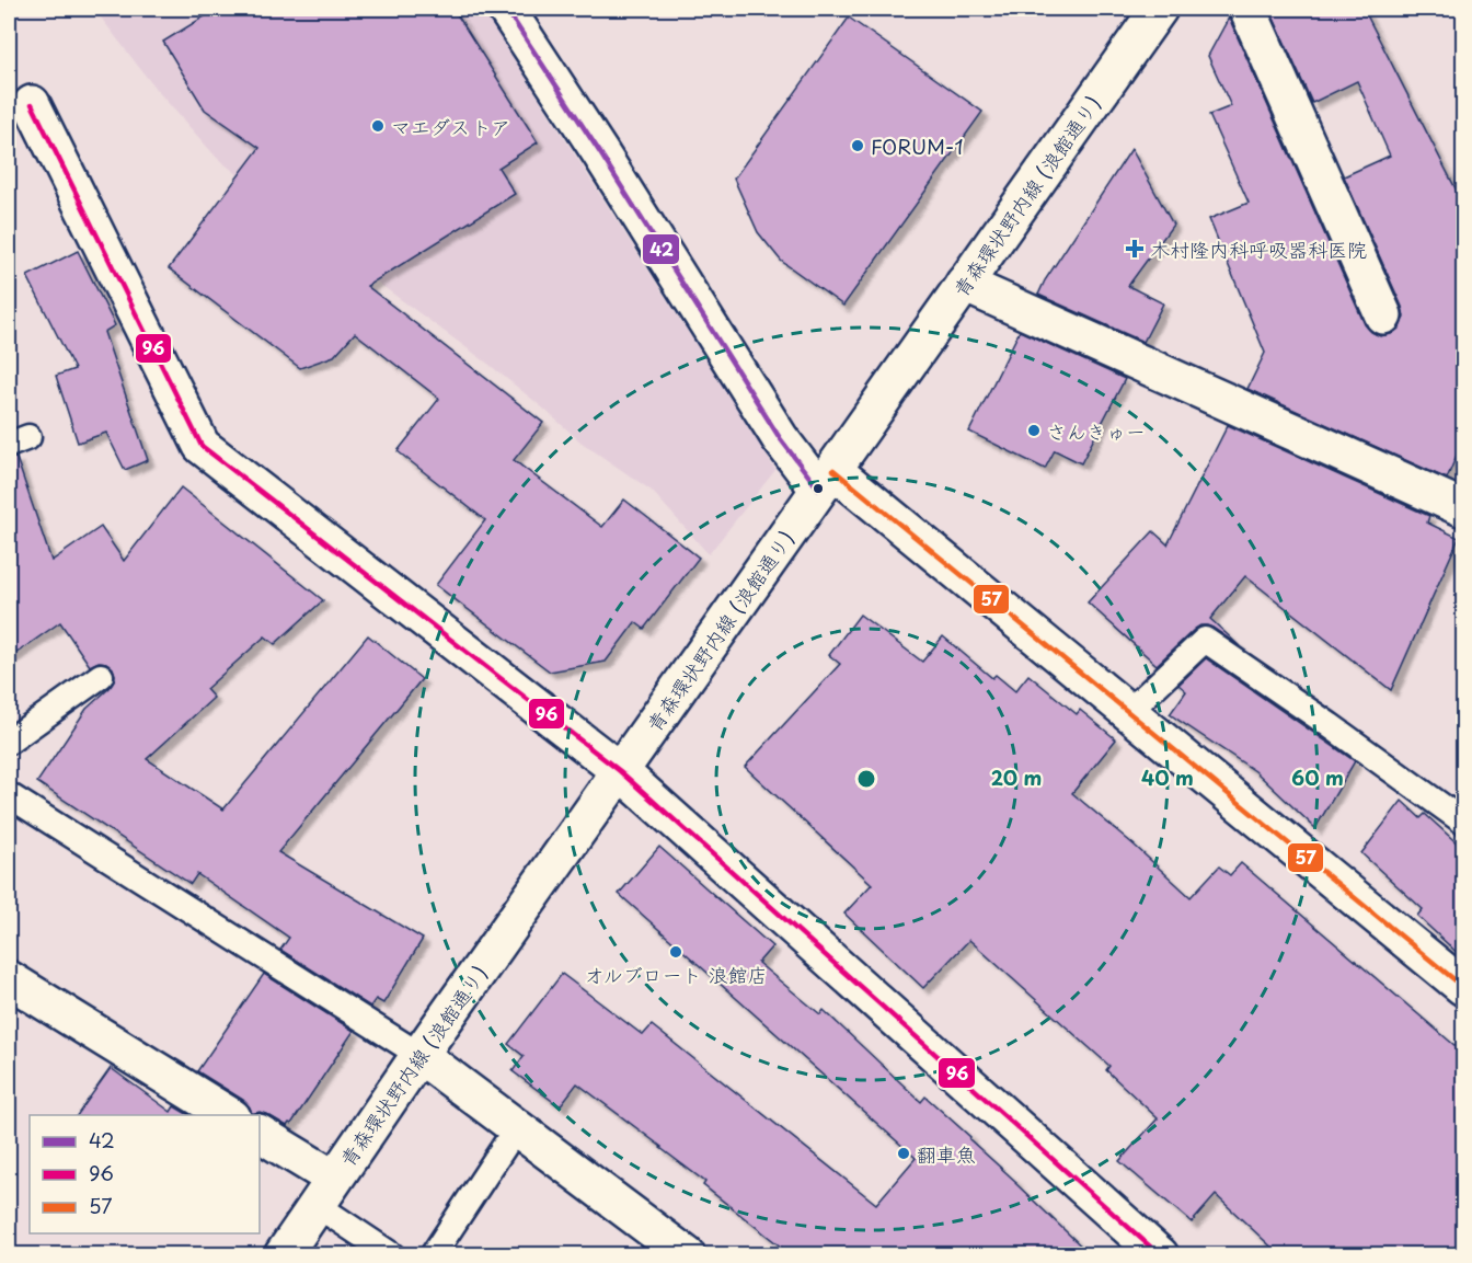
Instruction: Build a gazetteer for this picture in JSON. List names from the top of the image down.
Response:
{
  "streets": {
    "street": ["青森環状野内線 (浪館通り)"]
  },
  "places": {
    "other": [
      "マエダストア",
      "FORUM-1",
      "さんきゅー",
      "オルブロート 浪館店",
      "翻車魚"
    ],
    "health": ["木村隆内科呼吸器科医院"]
  },
  "lines": ["transit line 42", "transit line 96", "transit line 57"],
  "legend": ["42", "96", "57"],
  "rings": ["20 m", "40 m", "60 m"]
}
